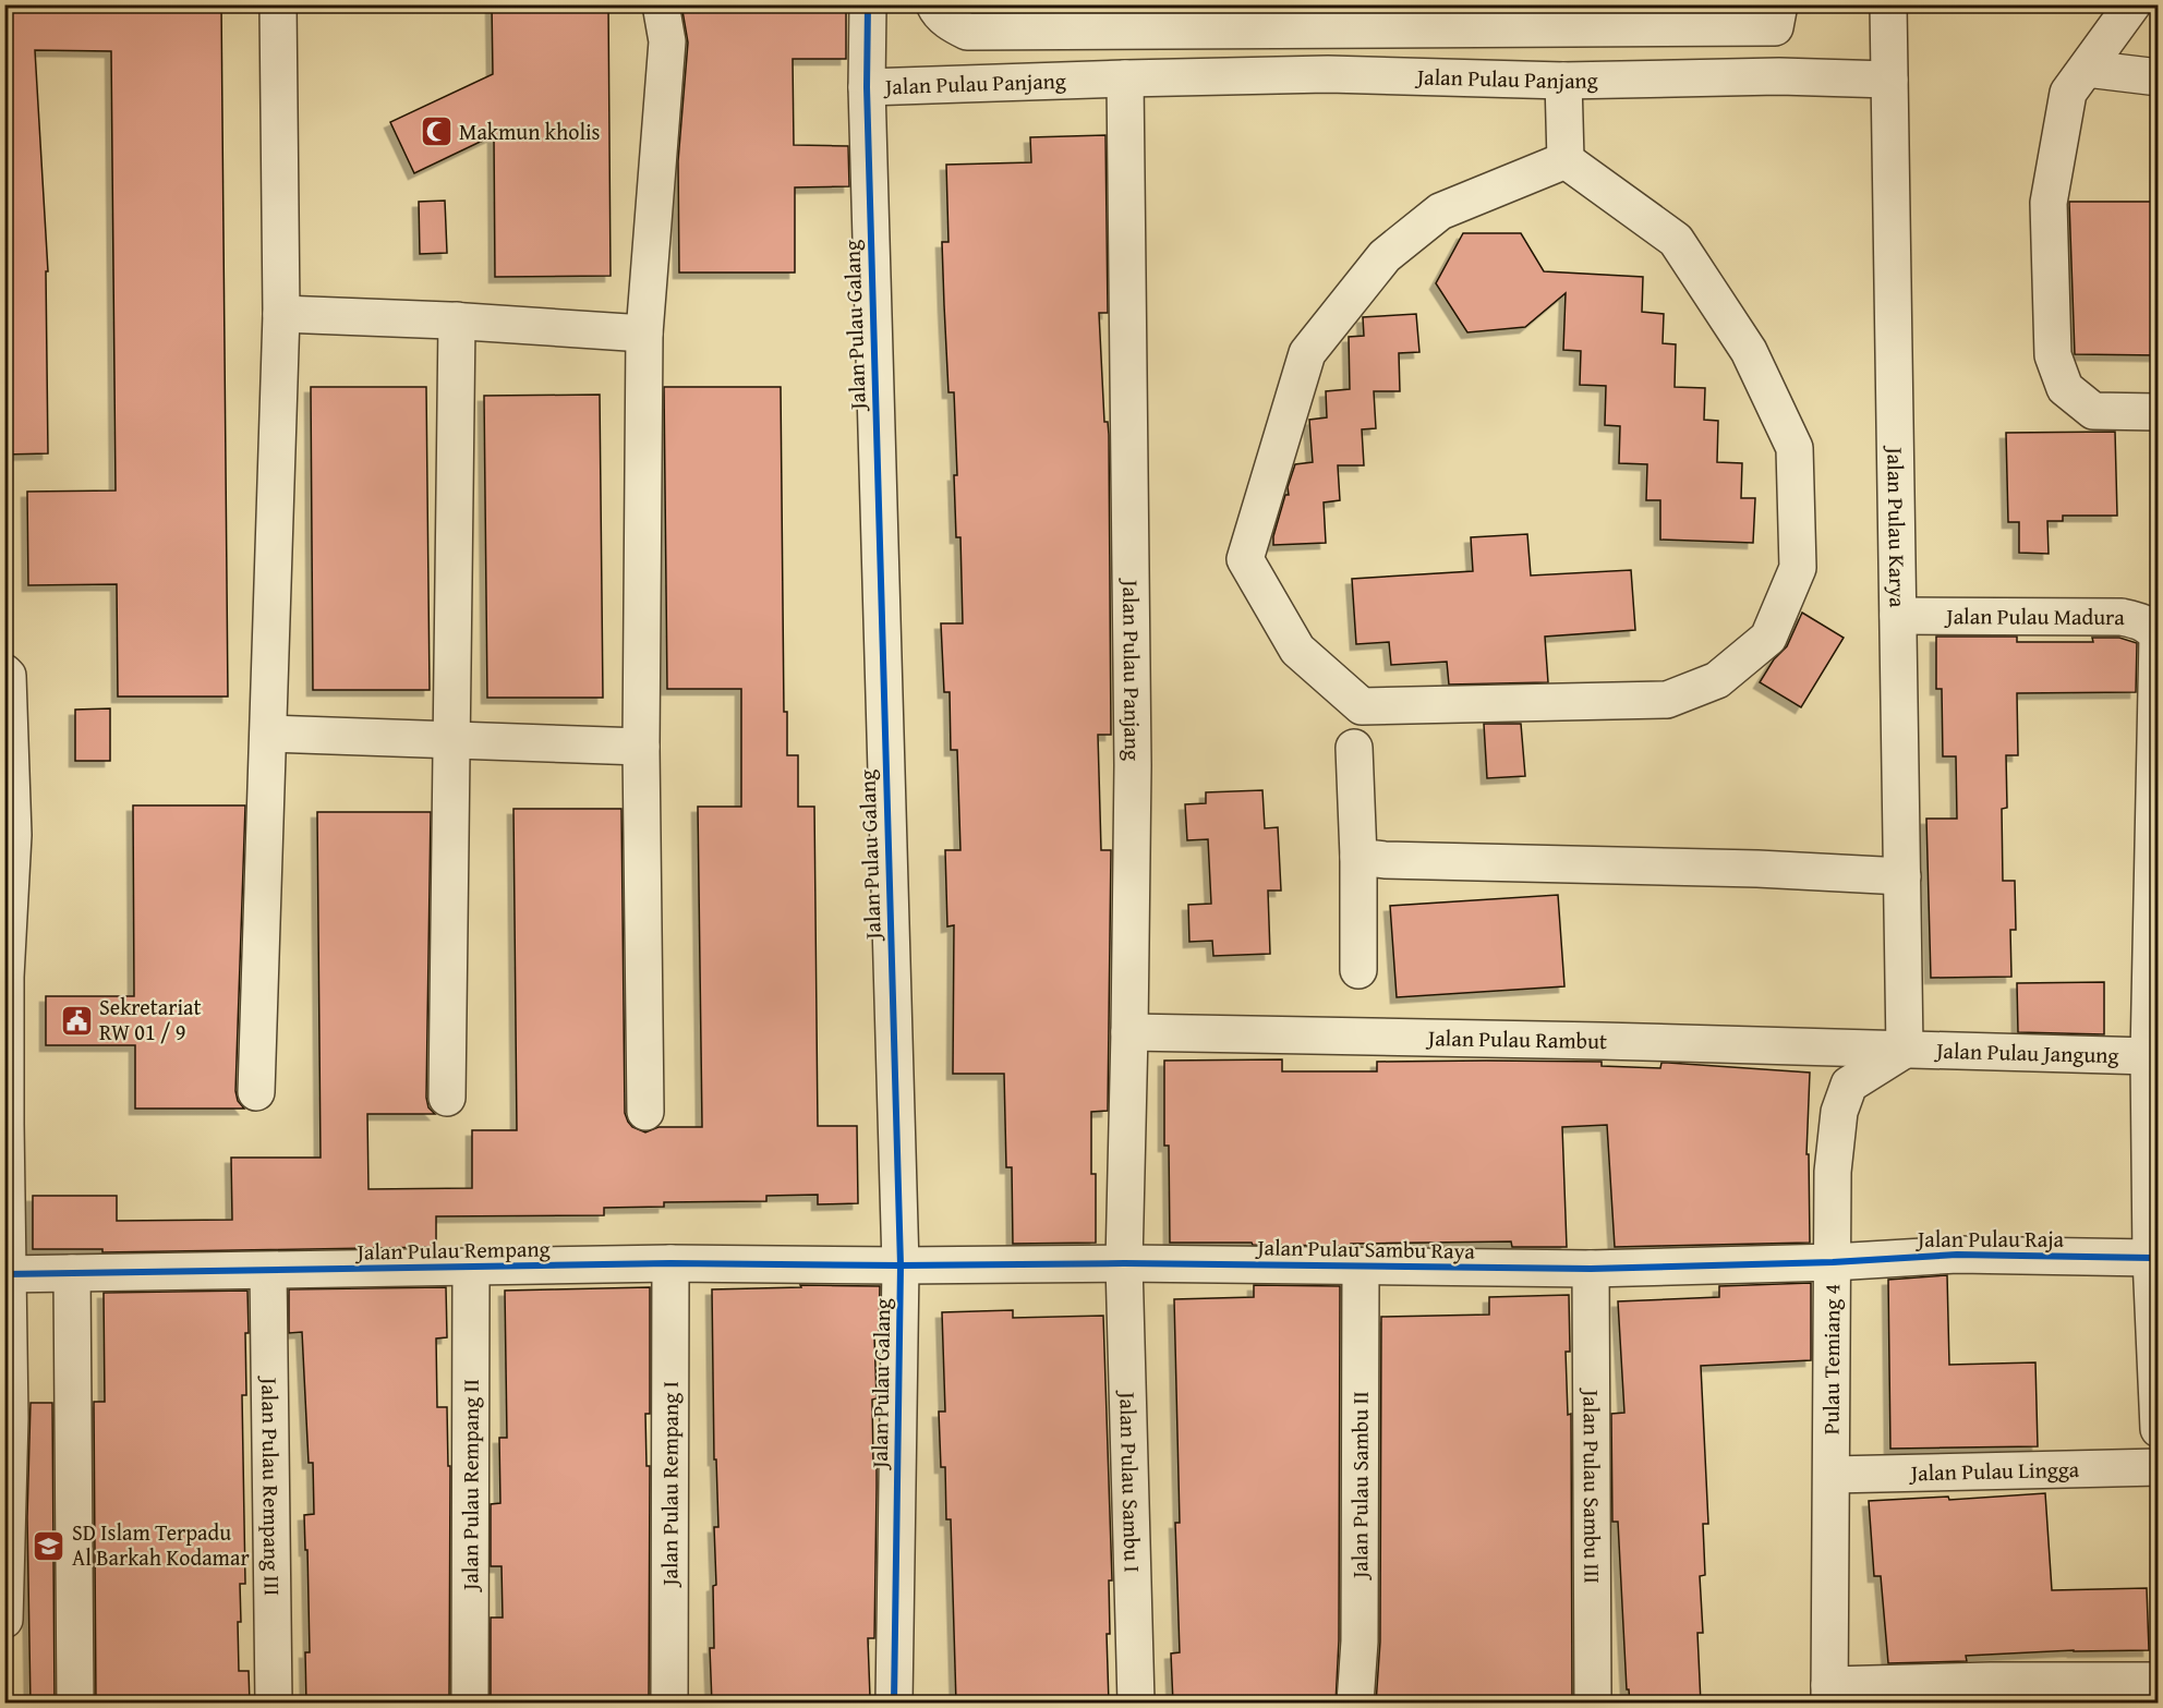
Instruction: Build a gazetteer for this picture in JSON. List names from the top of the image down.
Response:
{
  "streets": {
    "street": [
      "Jalan Pulau Panjang",
      "Jalan Pulau Galang",
      "Jalan Pulau Karya",
      "Jalan Pulau Madura",
      "Jalan Pulau Rambut",
      "Jalan Pulau Jangung",
      "Jalan Pulau Raja",
      "Jalan Pulau Sambu Raya",
      "Jalan Pulau Rempang",
      "Pulau Temiang 4",
      "Jalan Pulau Lingga",
      "Jalan Pulau Rempang I",
      "Jalan Pulau Sambu I",
      "Jalan Pulau Rempang II",
      "Jalan Pulau Sambu II",
      "Jalan Pulau Sambu III",
      "Jalan Pulau Rempang III"
    ]
  },
  "crossings": [
    ["Jalan Pulau Panjang", "Jalan Pulau Galang"],
    ["Jalan Pulau Panjang", "Jalan Pulau Karya"],
    ["Jalan Pulau Panjang", "Jalan Pulau Rambut"],
    ["Jalan Pulau Panjang", "Jalan Pulau Sambu Raya"],
    ["Jalan Pulau Panjang", "Jalan Pulau Sambu I"],
    ["Jalan Pulau Galang", "Jalan Pulau Sambu Raya"],
    ["Jalan Pulau Galang", "Jalan Pulau Rempang"],
    ["Jalan Pulau Karya", "Jalan Pulau Madura"],
    ["Jalan Pulau Karya", "Jalan Pulau Rambut"],
    ["Jalan Pulau Karya", "Jalan Pulau Jangung"],
    ["Jalan Pulau Karya", "Pulau Temiang 4"],
    ["Jalan Pulau Madura", "Jalan Pulau Jangung"],
    ["Jalan Pulau Madura", "Jalan Pulau Raja"],
    ["Jalan Pulau Rambut", "Jalan Pulau Jangung"],
    ["Jalan Pulau Rambut", "Pulau Temiang 4"],
    ["Jalan Pulau Jangung", "Pulau Temiang 4"],
    ["Jalan Pulau Raja", "Jalan Pulau Sambu Raya"],
    ["Jalan Pulau Raja", "Pulau Temiang 4"],
    ["Jalan Pulau Sambu Raya", "Jalan Pulau Rempang"],
    ["Jalan Pulau Sambu Raya", "Pulau Temiang 4"],
    ["Jalan Pulau Sambu Raya", "Jalan Pulau Sambu I"],
    ["Jalan Pulau Sambu Raya", "Jalan Pulau Sambu II"],
    ["Jalan Pulau Sambu Raya", "Jalan Pulau Sambu III"],
    ["Jalan Pulau Rempang", "Jalan Pulau Rempang I"],
    ["Jalan Pulau Rempang", "Jalan Pulau Rempang II"],
    ["Jalan Pulau Rempang", "Jalan Pulau Rempang III"],
    ["Pulau Temiang 4", "Jalan Pulau Lingga"]
  ],
  "places": {
    "mosque": ["Makmun kholis"],
    "public building": ["Sekretariat RW 01 / 9"],
    "school or university": ["SD Islam Terpadu Al Barkah Kodamar"]
  }
}
